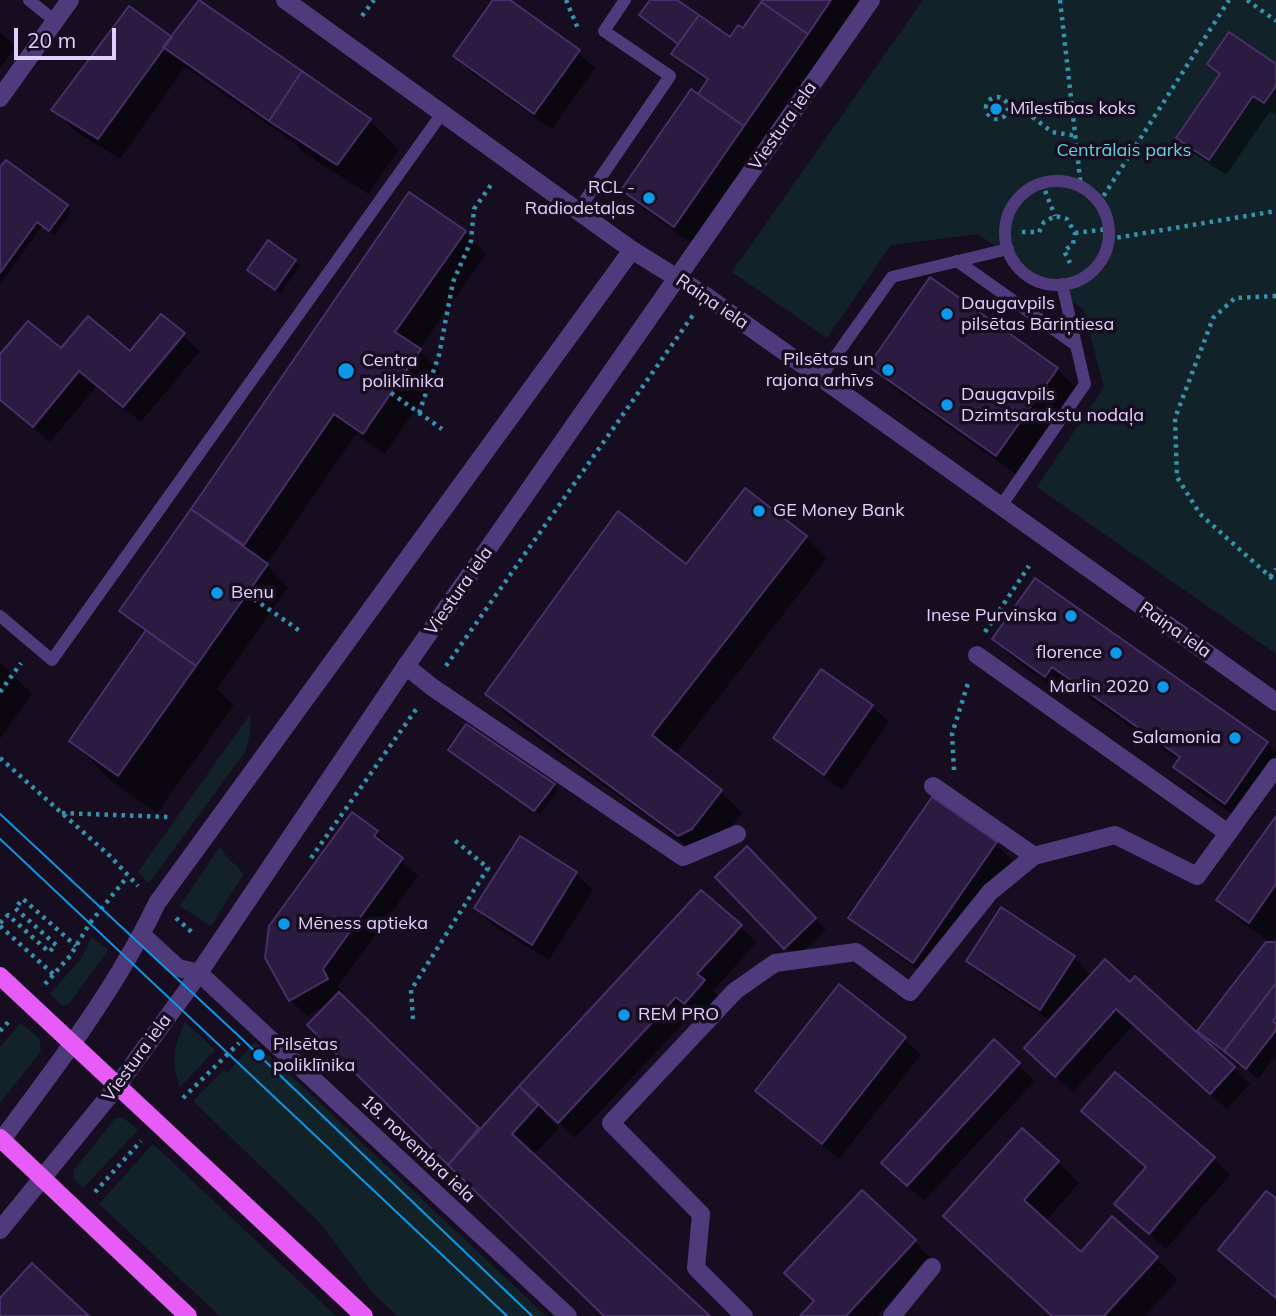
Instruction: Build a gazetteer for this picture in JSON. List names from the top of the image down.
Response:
{
  "streets": {
    "street": ["Viestura iela", "Raiņa iela", "18. novembra iela"]
  },
  "crossings": [
    ["Viestura iela", "Raiņa iela"],
    ["Viestura iela", "18. novembra iela"]
  ],
  "parks": ["Centrālais parks"],
  "places": [
    "Mīlestības koks",
    "RCL - Radiodetaļas",
    "Daugavpils pilsētas Bāriņtiesa",
    "Pilsētas un rajona arhīvs",
    "Centra poliklīnika",
    "Daugavpils Dzimtsarakstu nodaļa",
    "GE Money Bank",
    "Benu",
    "Inese Purvinska",
    "florence",
    "Marlin 2020",
    "Salamonia",
    "Mēness aptieka",
    "REM PRO",
    "Pilsētas poliklīnika"
  ],
  "scale_bar": "20 m"
}
